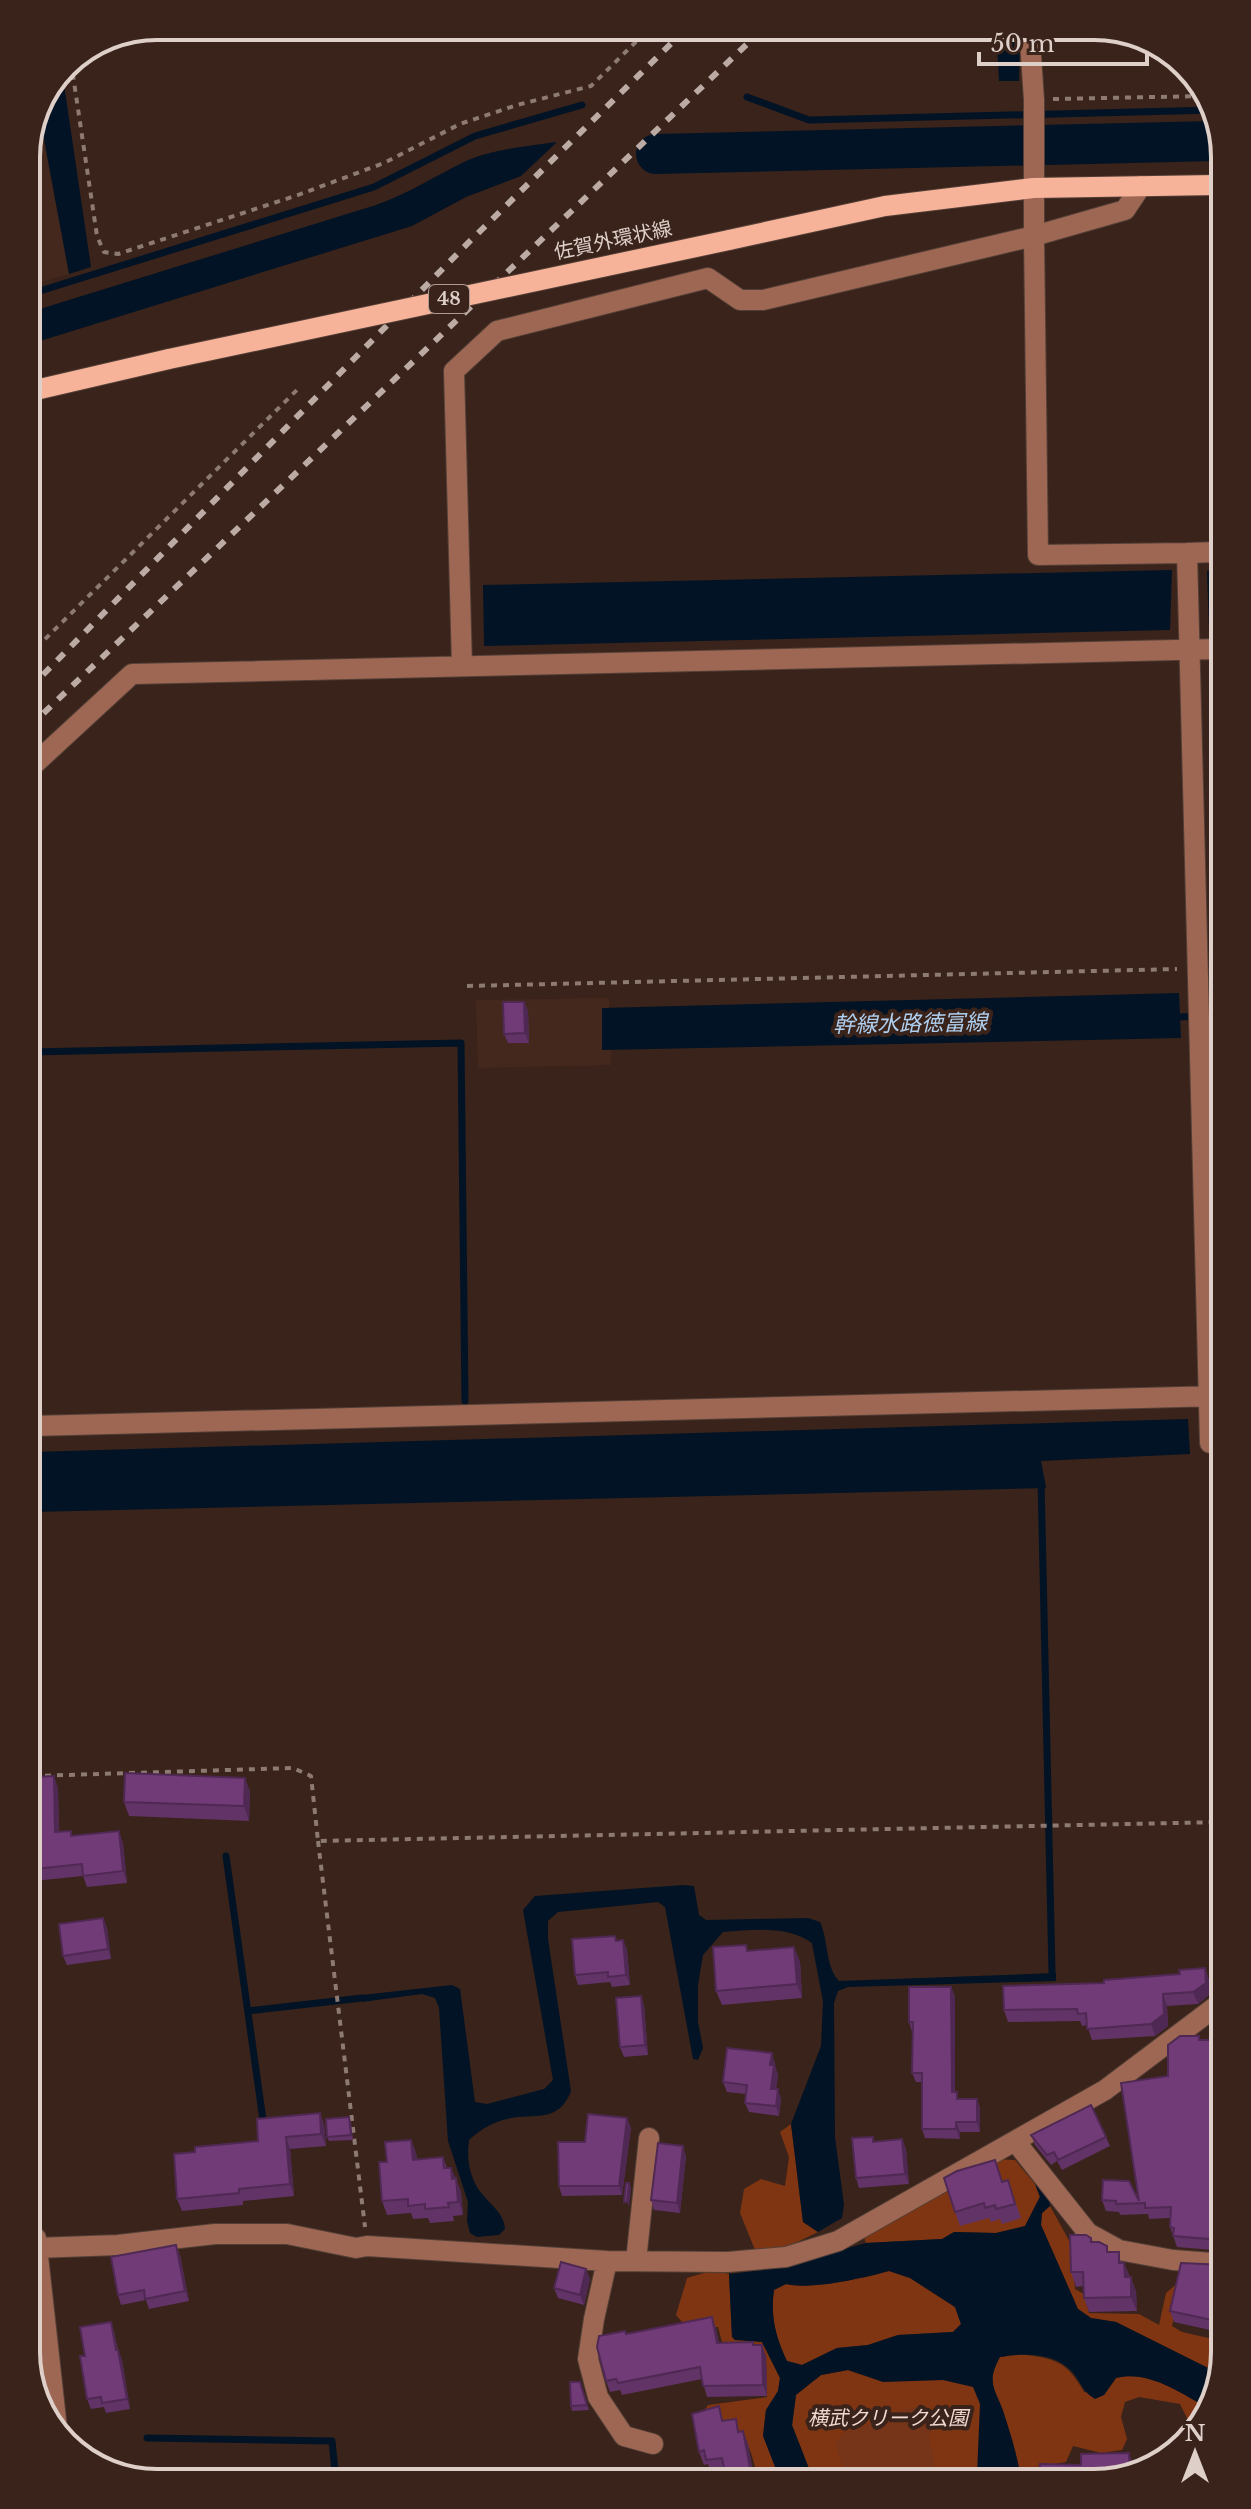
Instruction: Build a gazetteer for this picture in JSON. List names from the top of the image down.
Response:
{
  "streets": {
    "main road": ["佐賀外環状線", "48"]
  },
  "water": ["幹線水路徳富線"],
  "parks": ["横武クリーク公園"],
  "scale_bar": "50 m",
  "north": "top"
}
